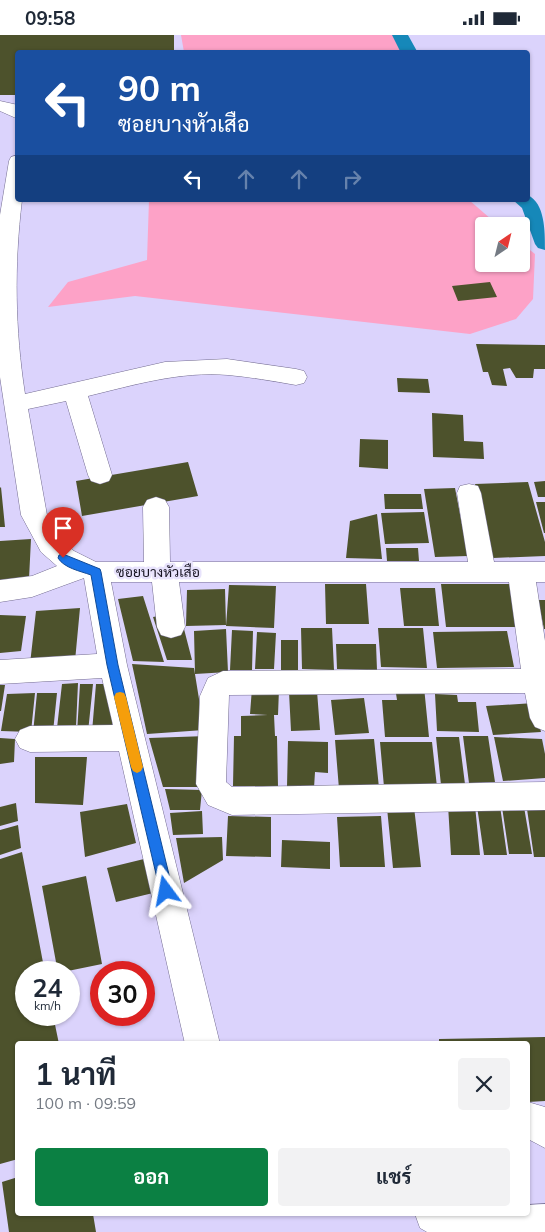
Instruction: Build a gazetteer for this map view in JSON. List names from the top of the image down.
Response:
{
  "streets": {
    "street": ["ซอยบางหัวเสือ"]
  },
  "north": "top right",
  "page": {
    "status": "09:58",
    "turn": ["90 m", "ซอยบางหัวเสือ"],
    "speed": "24 km/h",
    "limit": "30",
    "heading": ["1 นาที", "100 m · 09:59"],
    "buttons": ["ออก", "แชร์"]
  }
}
